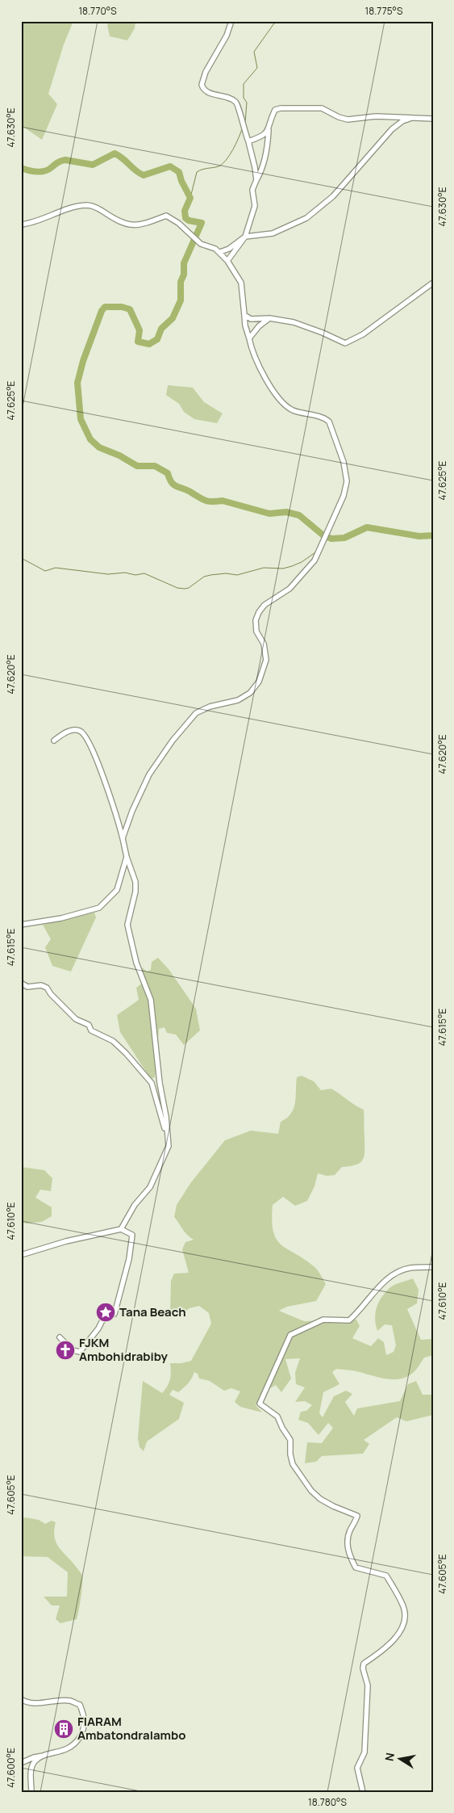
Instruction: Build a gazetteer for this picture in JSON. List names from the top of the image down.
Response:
{
  "places": {
    "place": ["Tana Beach"],
    "church": ["FJKM Ambohidrabiby"],
    "building": ["FIARAM Ambatondralambo"]
  },
  "north": "left",
  "coordinates": [
    "18.770°S",
    "18.775°S",
    "47.630°E",
    "47.625°E",
    "47.620°E",
    "47.615°E",
    "47.610°E",
    "47.605°E",
    "47.600°E",
    "18.780°S"
  ]
}
